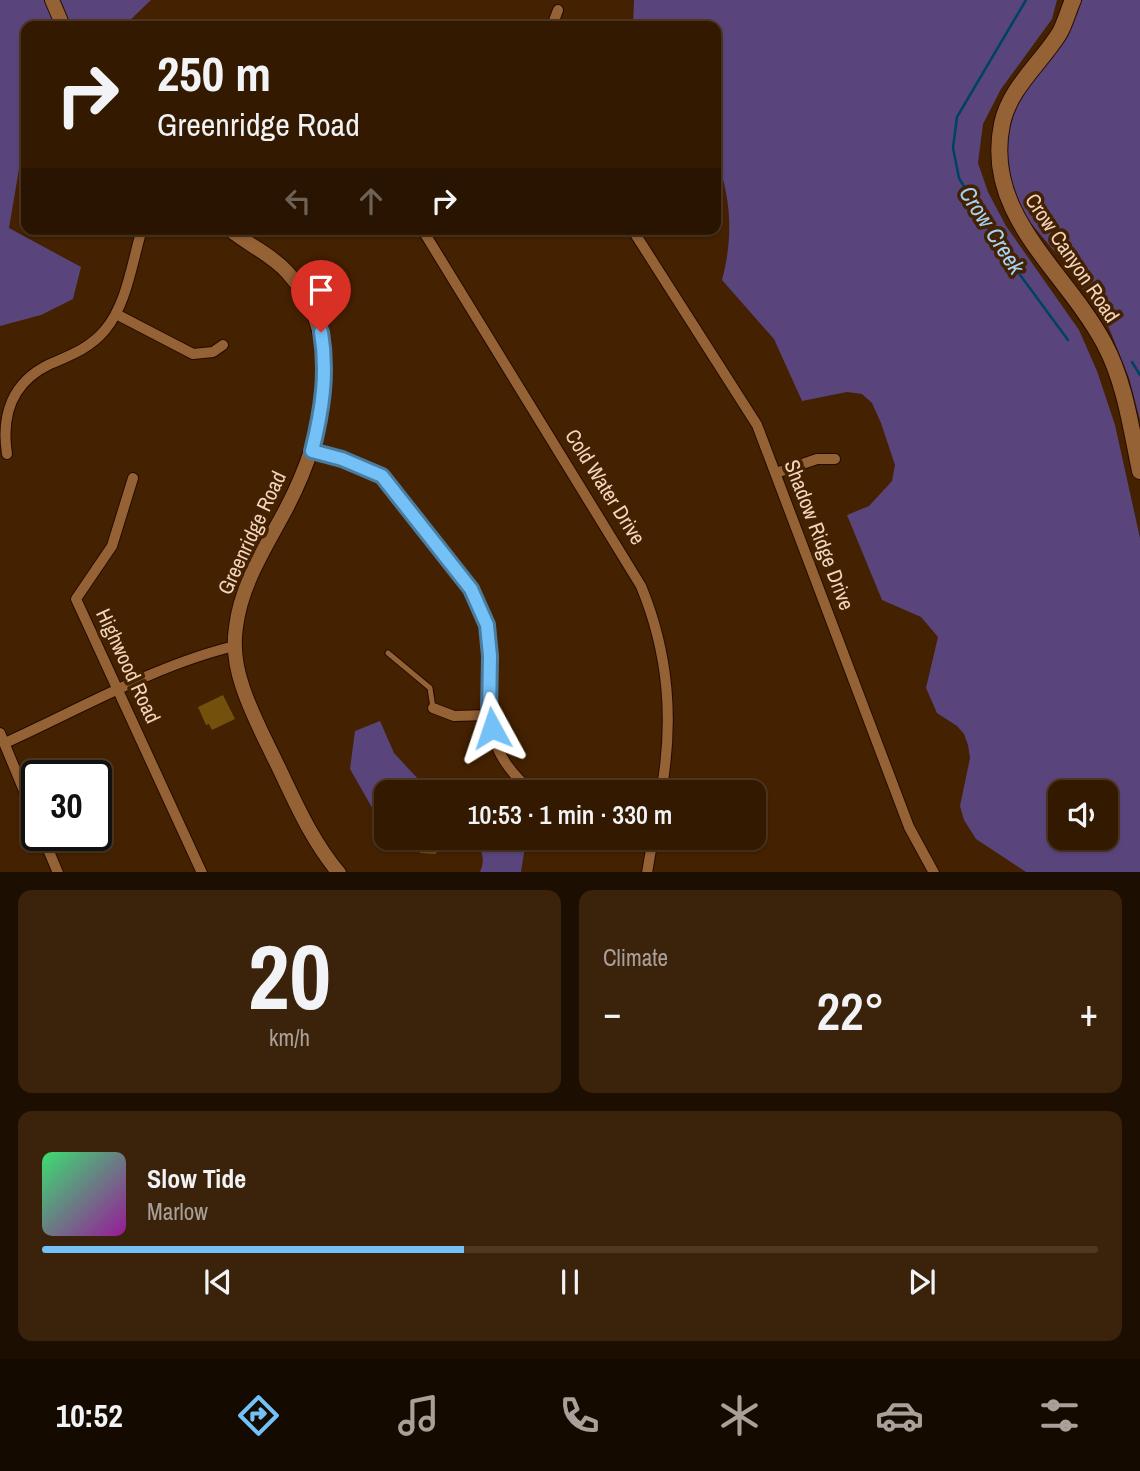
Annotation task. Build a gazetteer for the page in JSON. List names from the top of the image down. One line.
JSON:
{"streets":{"main road":["Crow Canyon Road"],"street":["Cold Water Drive","Greenridge Road","Shadow Ridge Drive","Highwood Road"]},"water":["Crow Creek"],"page":{"turn":["250 m","Greenridge Road"],"limit":"30","trip":"10:53 · 1 min · 330 m","tile":[["20","km/h"],"Climate"],"heat":["−","22°","+"],"song":["Slow Tide","Marlow"],"tabs":"10:52"}}
